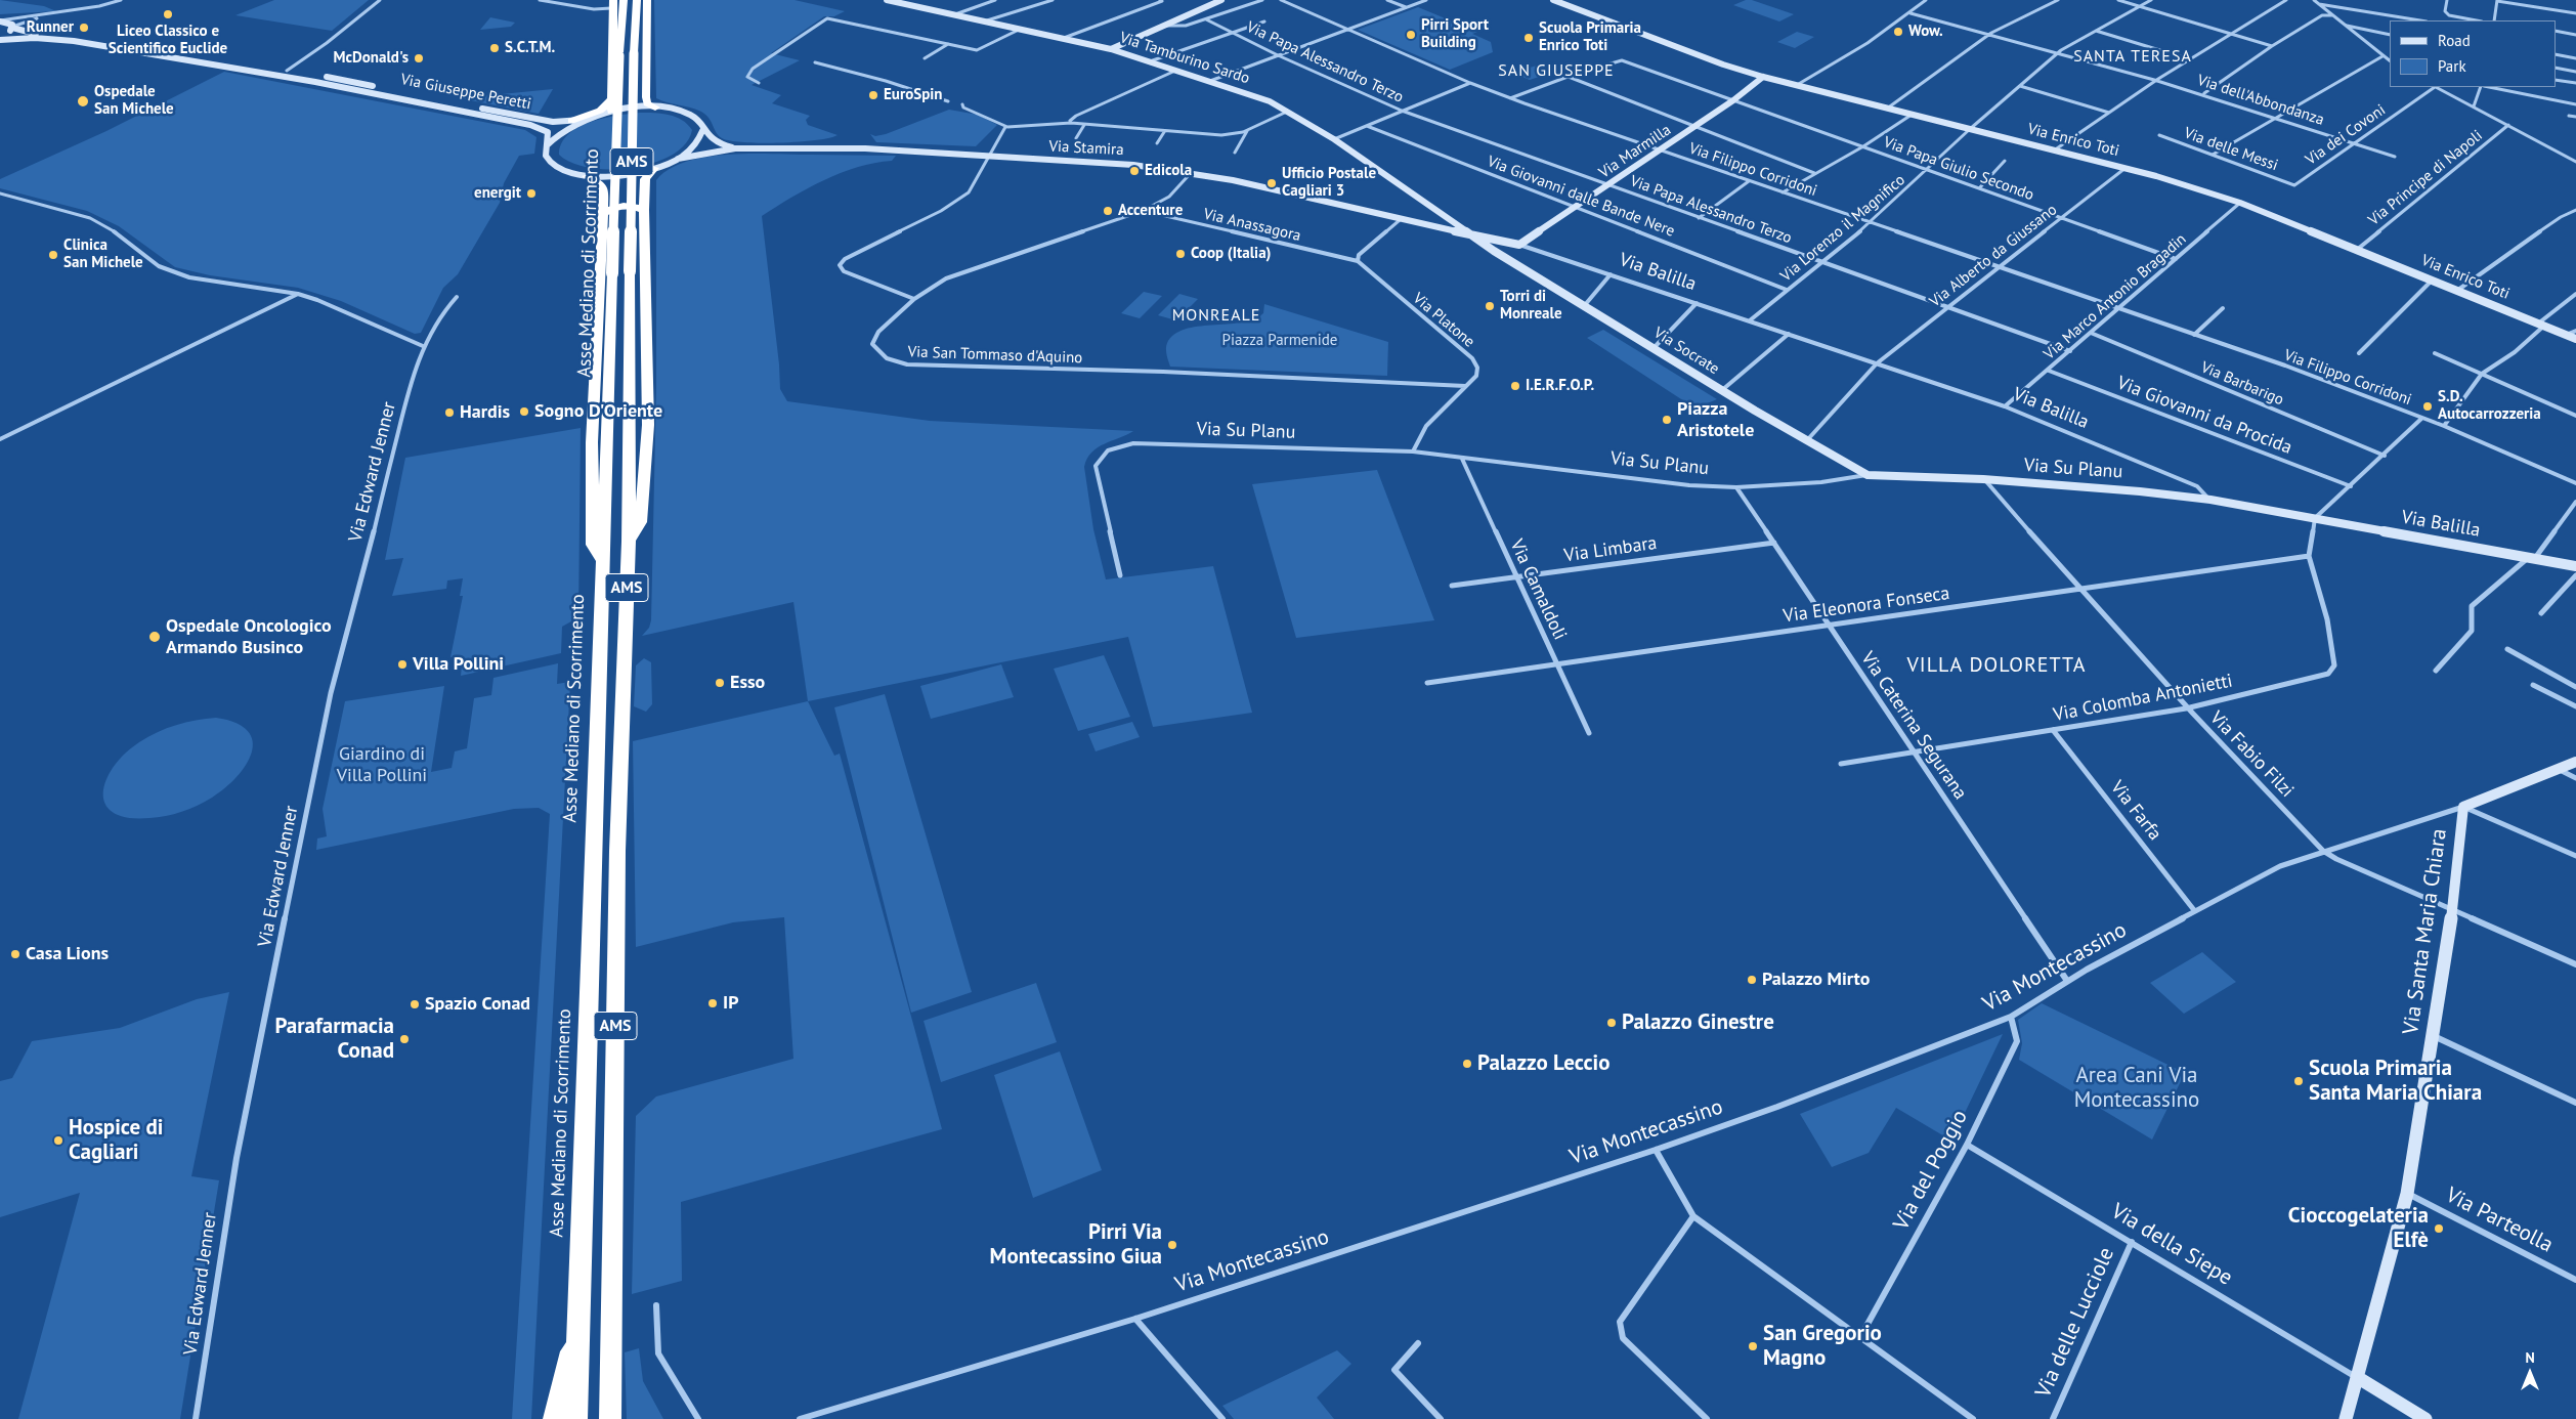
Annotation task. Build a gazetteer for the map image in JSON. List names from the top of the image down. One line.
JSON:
{"streets":{"highway":["AMS","Asse Mediano di Scorrimento"],"street":["Via Tamburino Sardo","Via Papa Alessandro Terzo","Via Giuseppe Peretti","Via dell'Abbondanza","Via dei Covoni","Via Enrico Toti","Via Stamira","Via delle Messi","Via Marmilla","Via Papa Giulio Secondo","Via Filippo Corridoni","Via Principe di Napoli","Via Giovanni dalle Bande Nere","Via Anassagora","Via Lorenzo il Magnifico","Via Alberto da Giussano","Via Balilla","Via Marco Antonio Bragadin","Via Platone","Via Socrate","Via San Tommaso d'Aquino","Via Barbarigo","Via Giovanni da Procida","Via Su Planu","Via Edward Jenner","Via Limbara","Via Camaldoli","Via Eleonora Fonseca","Via Colomba Antonietti","Via Caterina Segurana","Via Fabio Filzi","Via Farfa","Via Santa Maria Chiara","Via Montecassino","Via del Poggio","Via Parteolla","Via della Siepe","Via delle Lucciole"]},"crossings":[["Via Tamburino Sardo","Via Stamira"],["Via Tamburino Sardo","Via Socrate"],["Via Papa Alessandro Terzo","Via Marmilla"],["Via Papa Alessandro Terzo","Via Lorenzo il Magnifico"],["Via Papa Alessandro Terzo","Via Alberto da Giussano"],["Via Papa Alessandro Terzo","Via Marco Antonio Bragadin"],["Via Giuseppe Peretti","Via Stamira"],["Via dell'Abbondanza","Via dei Covoni"],["Via dell'Abbondanza","Via Lorenzo il Magnifico"],["Via dei Covoni","Via delle Messi"],["Via Enrico Toti","Via Marmilla"],["Via Enrico Toti","Via Principe di Napoli"],["Via Enrico Toti","Via Lorenzo il Magnifico"],["Via Enrico Toti","Via Alberto da Giussano"],["Via Enrico Toti","Via Marco Antonio Bragadin"],["Via Stamira","Via Marmilla"],["Via Stamira","Via Balilla"],["Via Stamira","Via Socrate"],["Via Stamira","Via San Tommaso d'Aquino"],["Via Marmilla","Via Papa Giulio Secondo"],["Via Marmilla","Via Filippo Corridoni"],["Via Marmilla","Via Giovanni dalle Bande Nere"],["Via Marmilla","Via Balilla"],["Via Papa Giulio Secondo","Via Lorenzo il Magnifico"],["Via Papa Giulio Secondo","Via Alberto da Giussano"],["Via Papa Giulio Secondo","Via Marco Antonio Bragadin"],["Via Filippo Corridoni","Via Lorenzo il Magnifico"],["Via Filippo Corridoni","Via Alberto da Giussano"],["Via Filippo Corridoni","Via Marco Antonio Bragadin"],["Via Giovanni dalle Bande Nere","Via Lorenzo il Magnifico"],["Via Anassagora","Via Platone"],["Via Anassagora","Via San Tommaso d'Aquino"],["Via Lorenzo il Magnifico","Via Balilla"],["Via Alberto da Giussano","Via Balilla"],["Via Alberto da Giussano","Via Socrate"],["Via Balilla","Via Marco Antonio Bragadin"],["Via Balilla","Via Su Planu"],["Via Marco Antonio Bragadin","Via Barbarigo"],["Via Marco Antonio Bragadin","Via Giovanni da Procida"],["Via Platone","Via San Tommaso d'Aquino"],["Via Platone","Via Su Planu"],["Via Socrate","Via Su Planu"],["Via Su Planu","Via Camaldoli"],["Via Su Planu","Via Caterina Segurana"],["Via Su Planu","Via Fabio Filzi"],["Via Limbara","Via Camaldoli"],["Via Limbara","Via Caterina Segurana"],["Via Camaldoli","Via Eleonora Fonseca"],["Via Eleonora Fonseca","Via Colomba Antonietti"],["Via Eleonora Fonseca","Via Caterina Segurana"],["Via Eleonora Fonseca","Via Fabio Filzi"],["Via Colomba Antonietti","Via Caterina Segurana"],["Via Colomba Antonietti","Via Fabio Filzi"],["Via Colomba Antonietti","Via Farfa"],["Via Caterina Segurana","Via Montecassino"],["Via Fabio Filzi","Via Santa Maria Chiara"],["Via Fabio Filzi","Via Montecassino"],["Via Farfa","Via Montecassino"],["Via Santa Maria Chiara","Via Montecassino"],["Via Santa Maria Chiara","Via Parteolla"],["Via Santa Maria Chiara","Via della Siepe"],["Via Montecassino","Via del Poggio"],["Via del Poggio","Via della Siepe"],["Via della Siepe","Via delle Lucciole"]],"districts":["SANTA TERESA","SAN GIUSEPPE","MONREALE","VILLA DOLORETTA"],"parks":["Piazza Parmenide","Giardino di Villa Pollini","Area Cani Via Montecassino"],"places":["Liceo Classico e Scientifico Euclide","Runner","Wow.","Pirri Sport Building","Scuola Primaria Enrico Toti","S.C.T.M.","McDonald's","EuroSpin","Ospedale San Michele","Edicola","Ufficio Postale Cagliari 3","energit","Accenture","Coop (Italia)","Clinica San Michele","Torri di Monreale","I.E.R.F.O.P.","S.D. Autocarrozzeria","Sogno D'Oriente","Hardis","Piazza Aristotele","Ospedale Oncologico Armando Businco","Villa Pollini","Esso","Casa Lions","Palazzo Mirto","IP","Spazio Conad","Palazzo Ginestre","Parafarmacia Conad","Palazzo Leccio","Scuola Primaria Santa Maria Chiara","Hospice di Cagliari","Cioccogelateria Elfè","Pirri Via Montecassino Giua","San Gregorio Magno"],"legend":["Road","Park"],"north":"top"}
